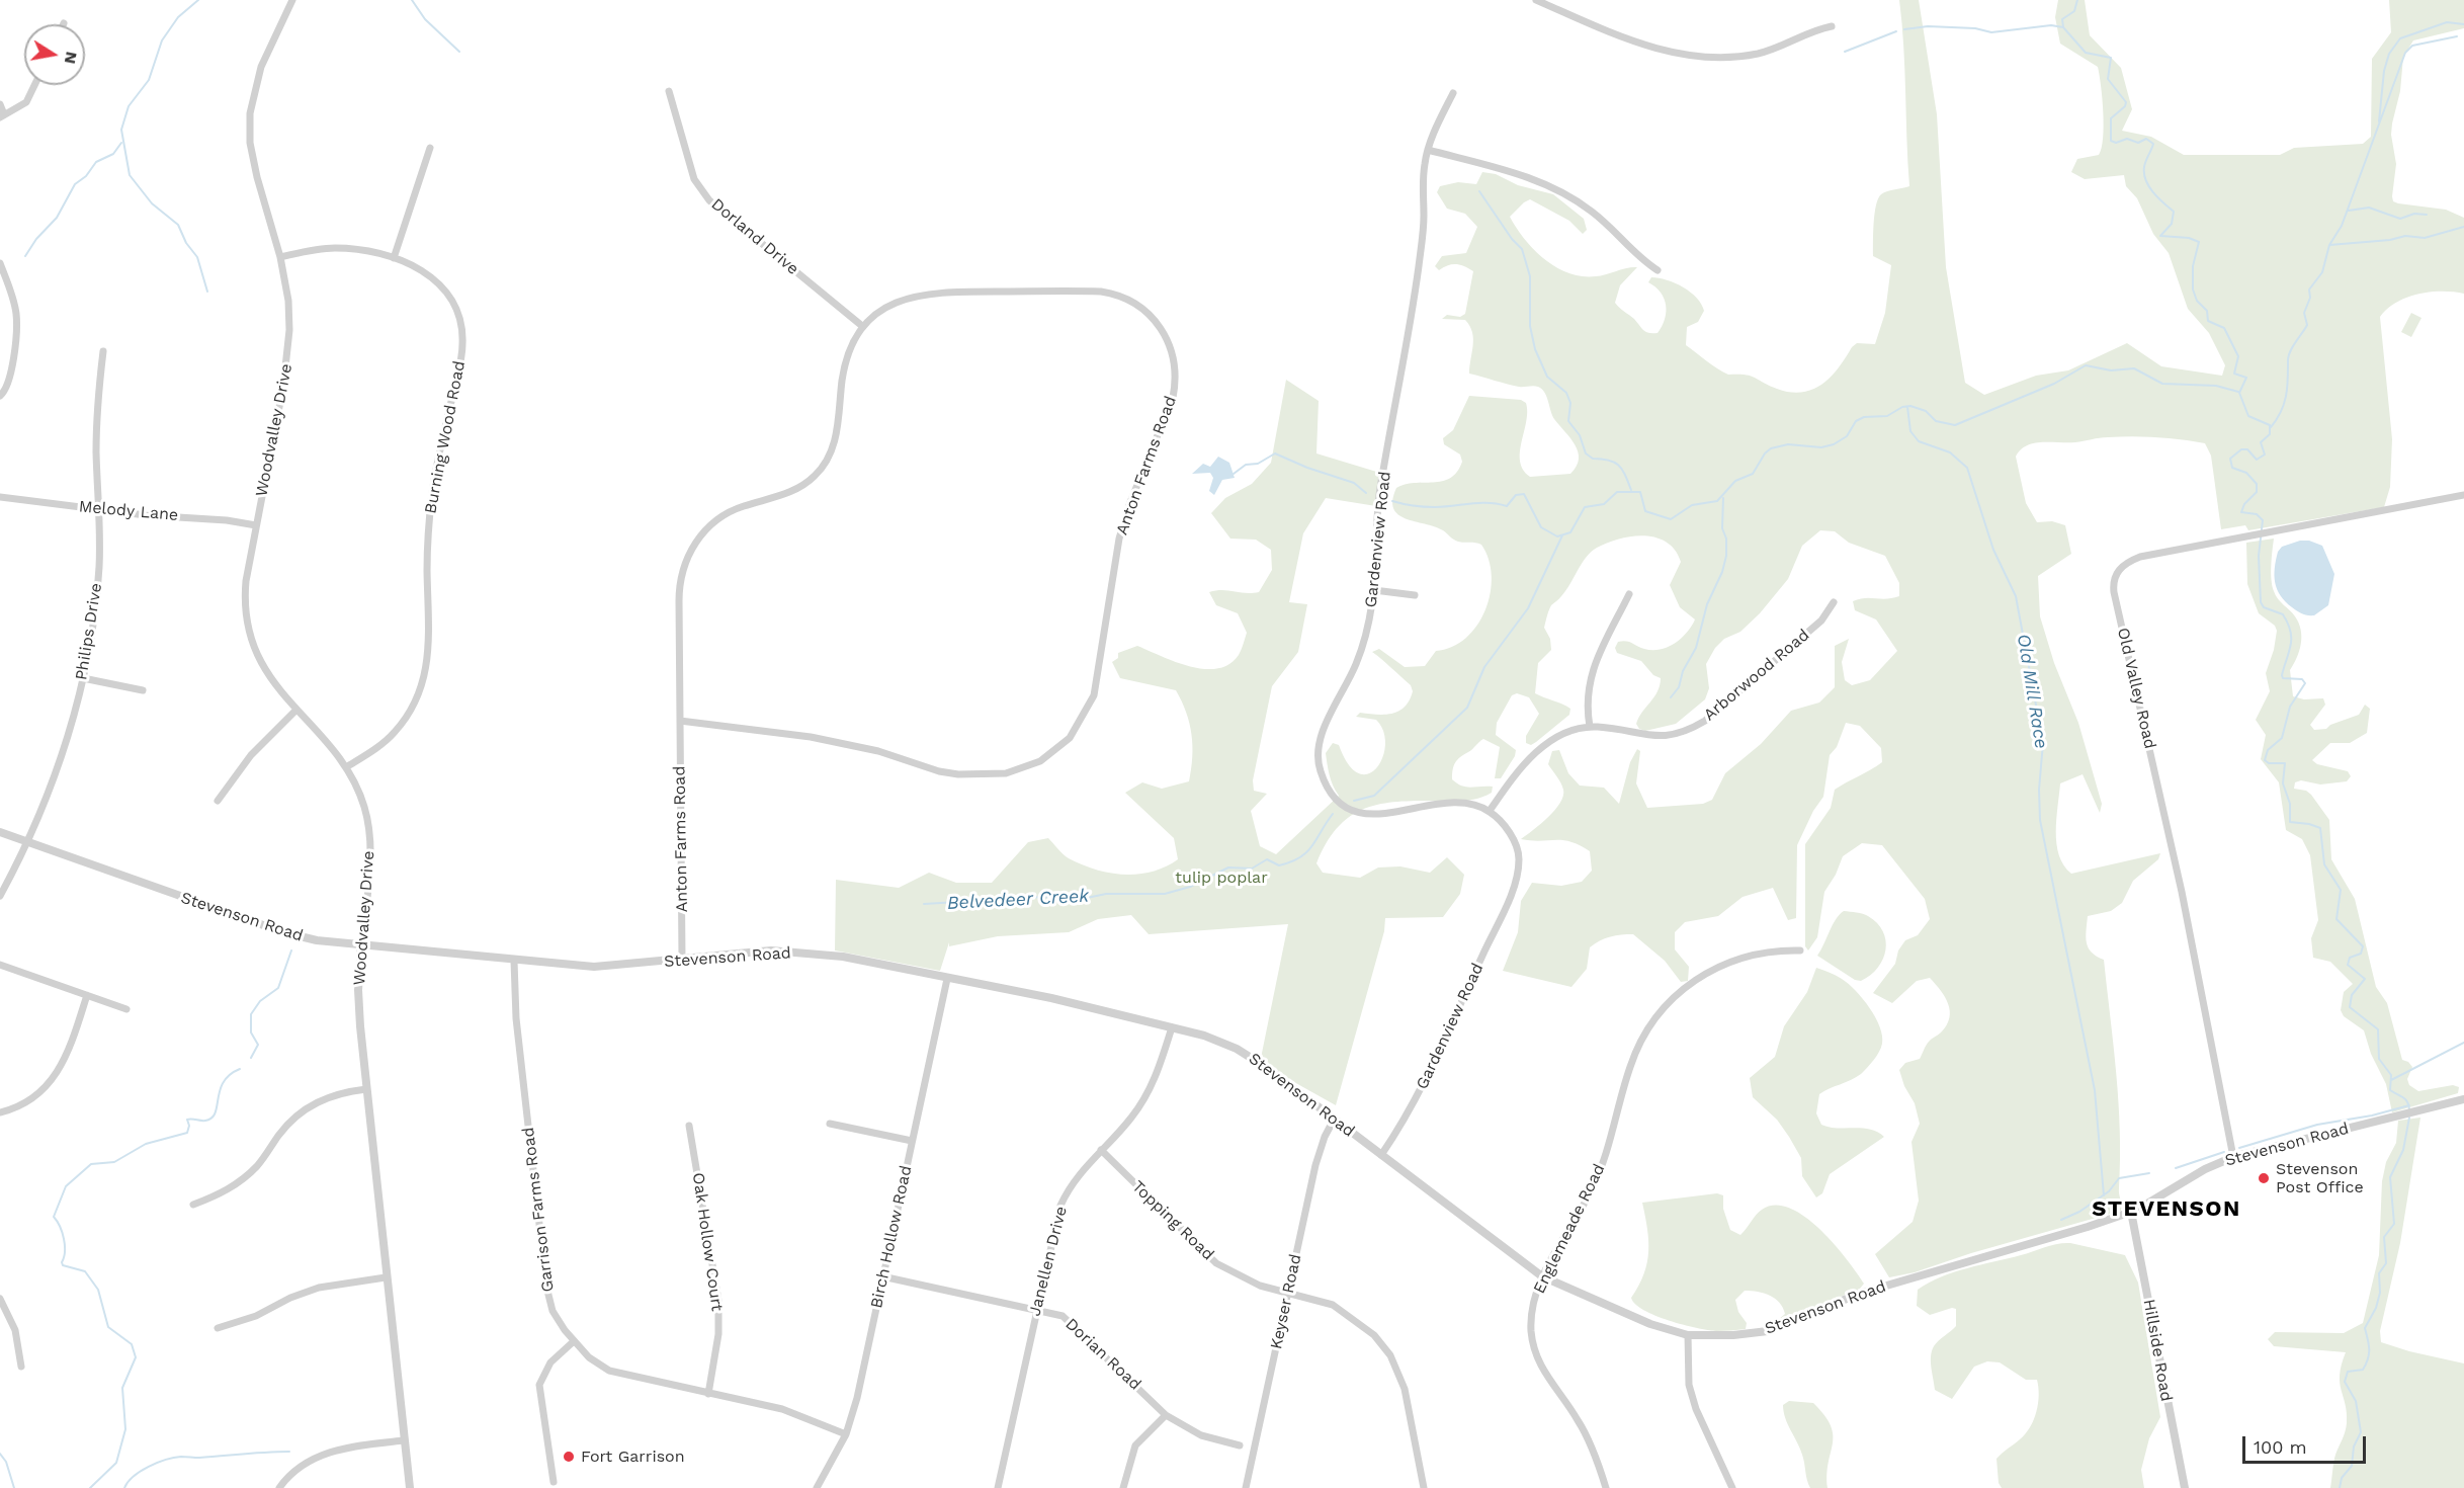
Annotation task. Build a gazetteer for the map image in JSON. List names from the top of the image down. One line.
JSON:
{"streets":{"street":["Dorland Drive","Woodvalley Drive","Burning Wood Road","Anton Farms Road","Melody Lane","Gardenview Road","Philips Drive","Arborwood Road","Old Valley Road","Stevenson Road","Garrison Farms Road","Topping Road","Englemeade Road","Birch Hollow Road","Oak Hollow Court","Janellen Drive","Keyser Road","Hillside Road","Dorian Road"]},"crossings":[["Dorland Drive","Anton Farms Road"],["Woodvalley Drive","Burning Wood Road"],["Woodvalley Drive","Melody Lane"],["Woodvalley Drive","Stevenson Road"],["Anton Farms Road","Stevenson Road"],["Melody Lane","Philips Drive"],["Gardenview Road","Arborwood Road"],["Gardenview Road","Stevenson Road"],["Philips Drive","Stevenson Road"],["Old Valley Road","Stevenson Road"],["Stevenson Road","Garrison Farms Road"],["Stevenson Road","Englemeade Road"],["Stevenson Road","Birch Hollow Road"],["Stevenson Road","Janellen Drive"],["Stevenson Road","Keyser Road"],["Stevenson Road","Hillside Road"],["Garrison Farms Road","Birch Hollow Road"],["Garrison Farms Road","Oak Hollow Court"],["Topping Road","Janellen Drive"],["Topping Road","Keyser Road"],["Birch Hollow Road","Dorian Road"],["Janellen Drive","Dorian Road"]],"districts":["STEVENSON"],"water":["Old Mill Race","Belvedeer Creek"],"parks":["tulip poplar"],"places":["Stevenson Post Office","Fort Garrison"],"scale_bar":"100 m","north":"right"}
